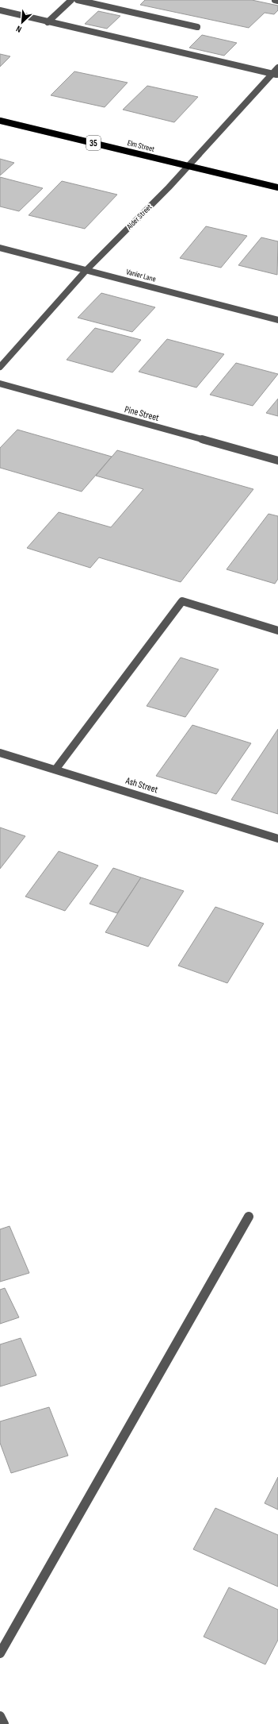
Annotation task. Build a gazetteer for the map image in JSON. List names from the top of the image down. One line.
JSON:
{"streets":{"main road":["35","Elm Street"],"street":["Alder Street","Vanier Lane","Pine Street","Ash Street"]},"crossings":[["Elm Street","Alder Street"],["Alder Street","Vanier Lane"]],"north":"bottom left"}
